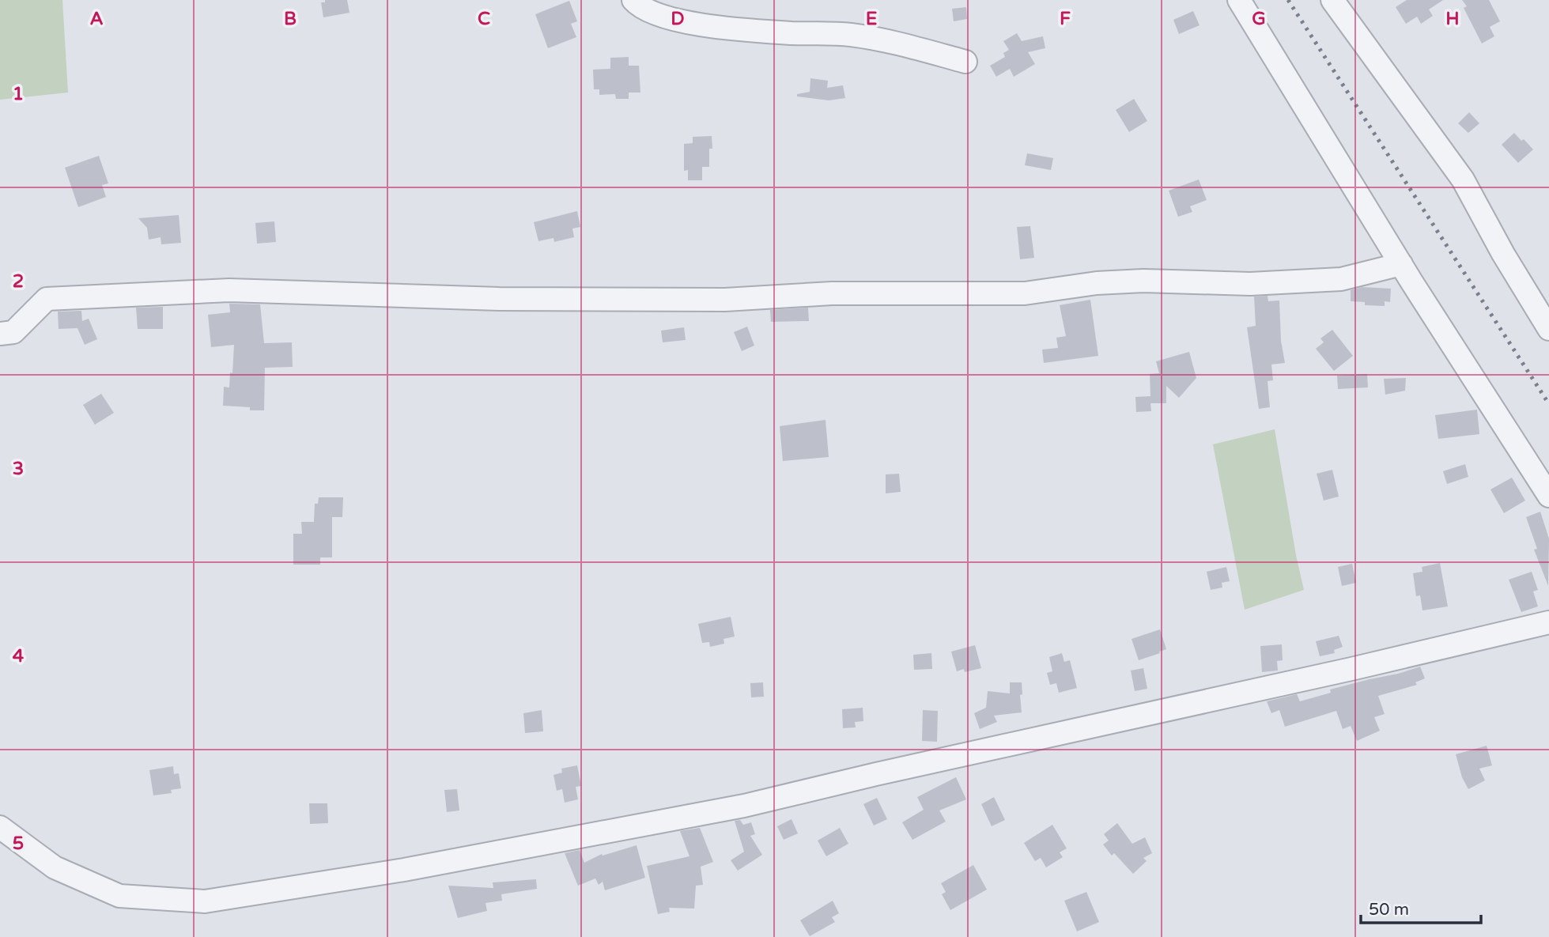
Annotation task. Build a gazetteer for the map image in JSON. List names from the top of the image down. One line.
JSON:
{"scale_bar":"50 m","grid":{"columns":["A","B","C","D","E","F","G","H"],"rows":["1","2","3","4","5"]}}
